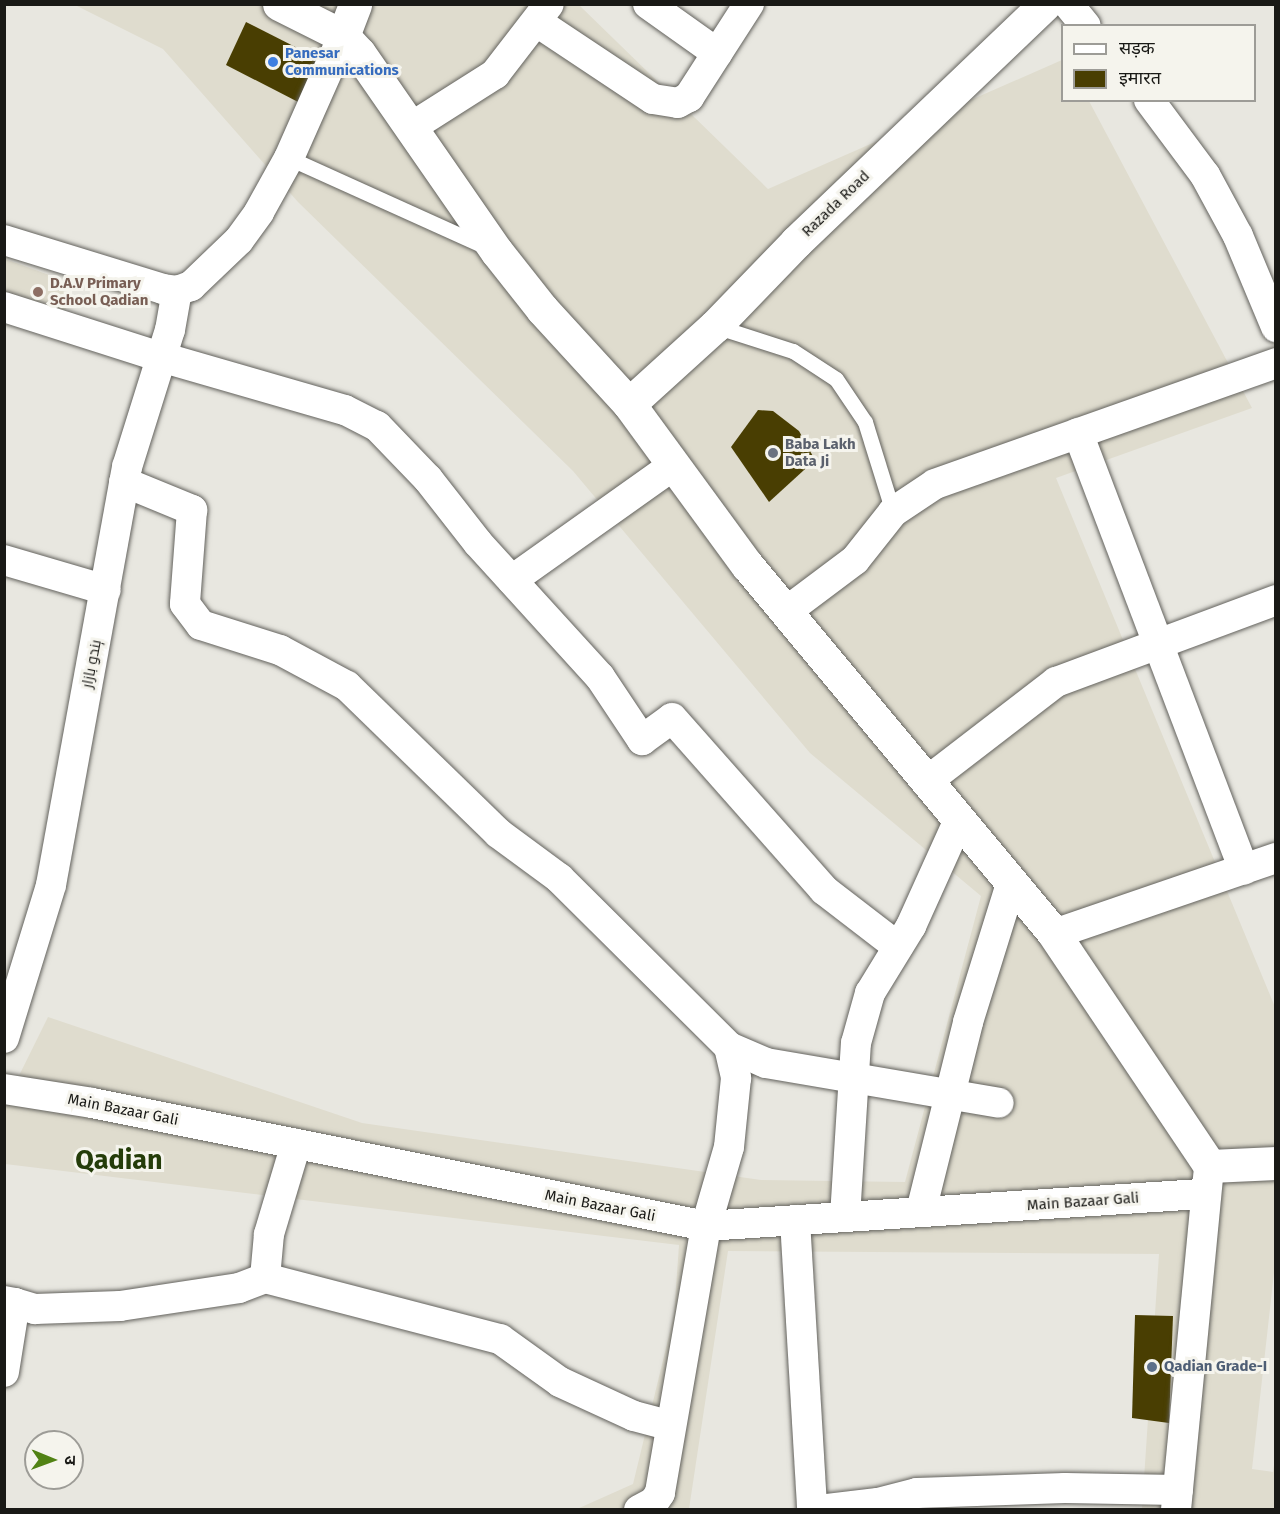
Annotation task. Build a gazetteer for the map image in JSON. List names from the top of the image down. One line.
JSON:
{"streets":{"main road":["Razada Road"],"street":["ہندو بازار","Main Bazaar Gali"]},"districts":["Qadian"],"places":["Panesar Communications","D.A.V Primary School Qadian","Baba Lakh Data Ji","Qadian Grade-I"],"legend":["सड़क","इमारत"],"north":"right"}
